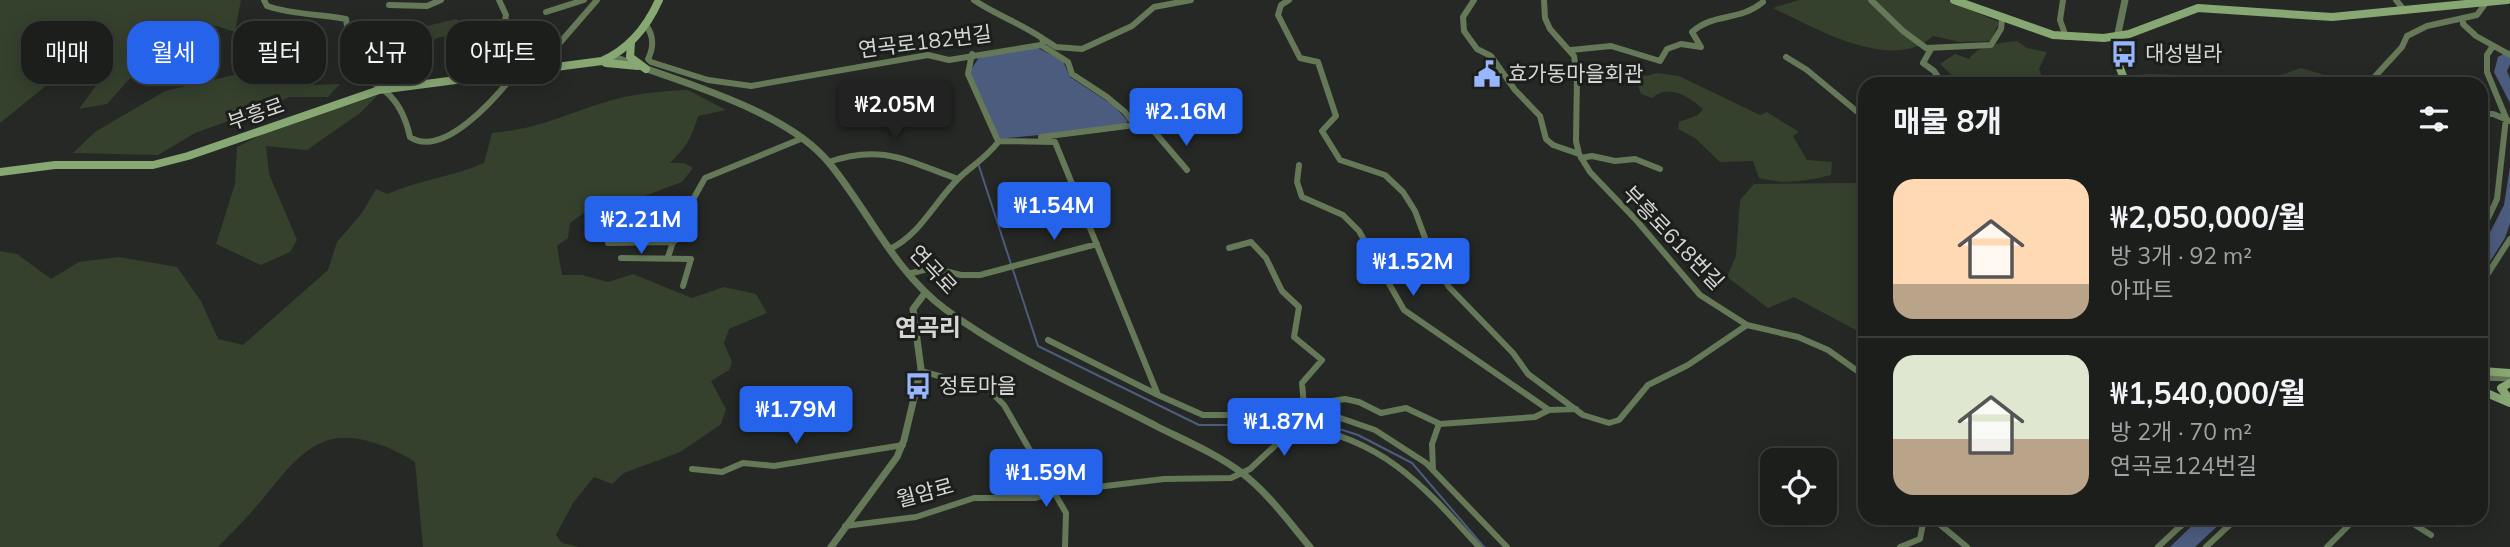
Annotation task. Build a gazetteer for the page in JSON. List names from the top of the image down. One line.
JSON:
{"streets":{"main road":["부흥로"],"street":["연곡로182번길","부흥로618번길","연곡로","월암로"]},"crossings":[["연곡로182번길","부흥로"],["부흥로","연곡로"],["연곡로","월암로"]],"districts":["연곡리"],"places":{"bus stop":["대성빌라","정토마을"],"public building":["효가동마을회관"]},"page":{"chip":["매매","월세","필터","신규","아파트"],"heading":"매물 8개","price":["₩2.05M","₩2.16M","₩1.54M","₩2.21M","₩1.52M","₩1.79M","₩1.87M","₩1.59M"],"list":[{"name":"₩2,050,000/월","note":"방 3개 · 92 m² · 아파트"},{"name":"₩1,540,000/월","note":"방 2개 · 70 m² · 연곡로124번길"}]}}
